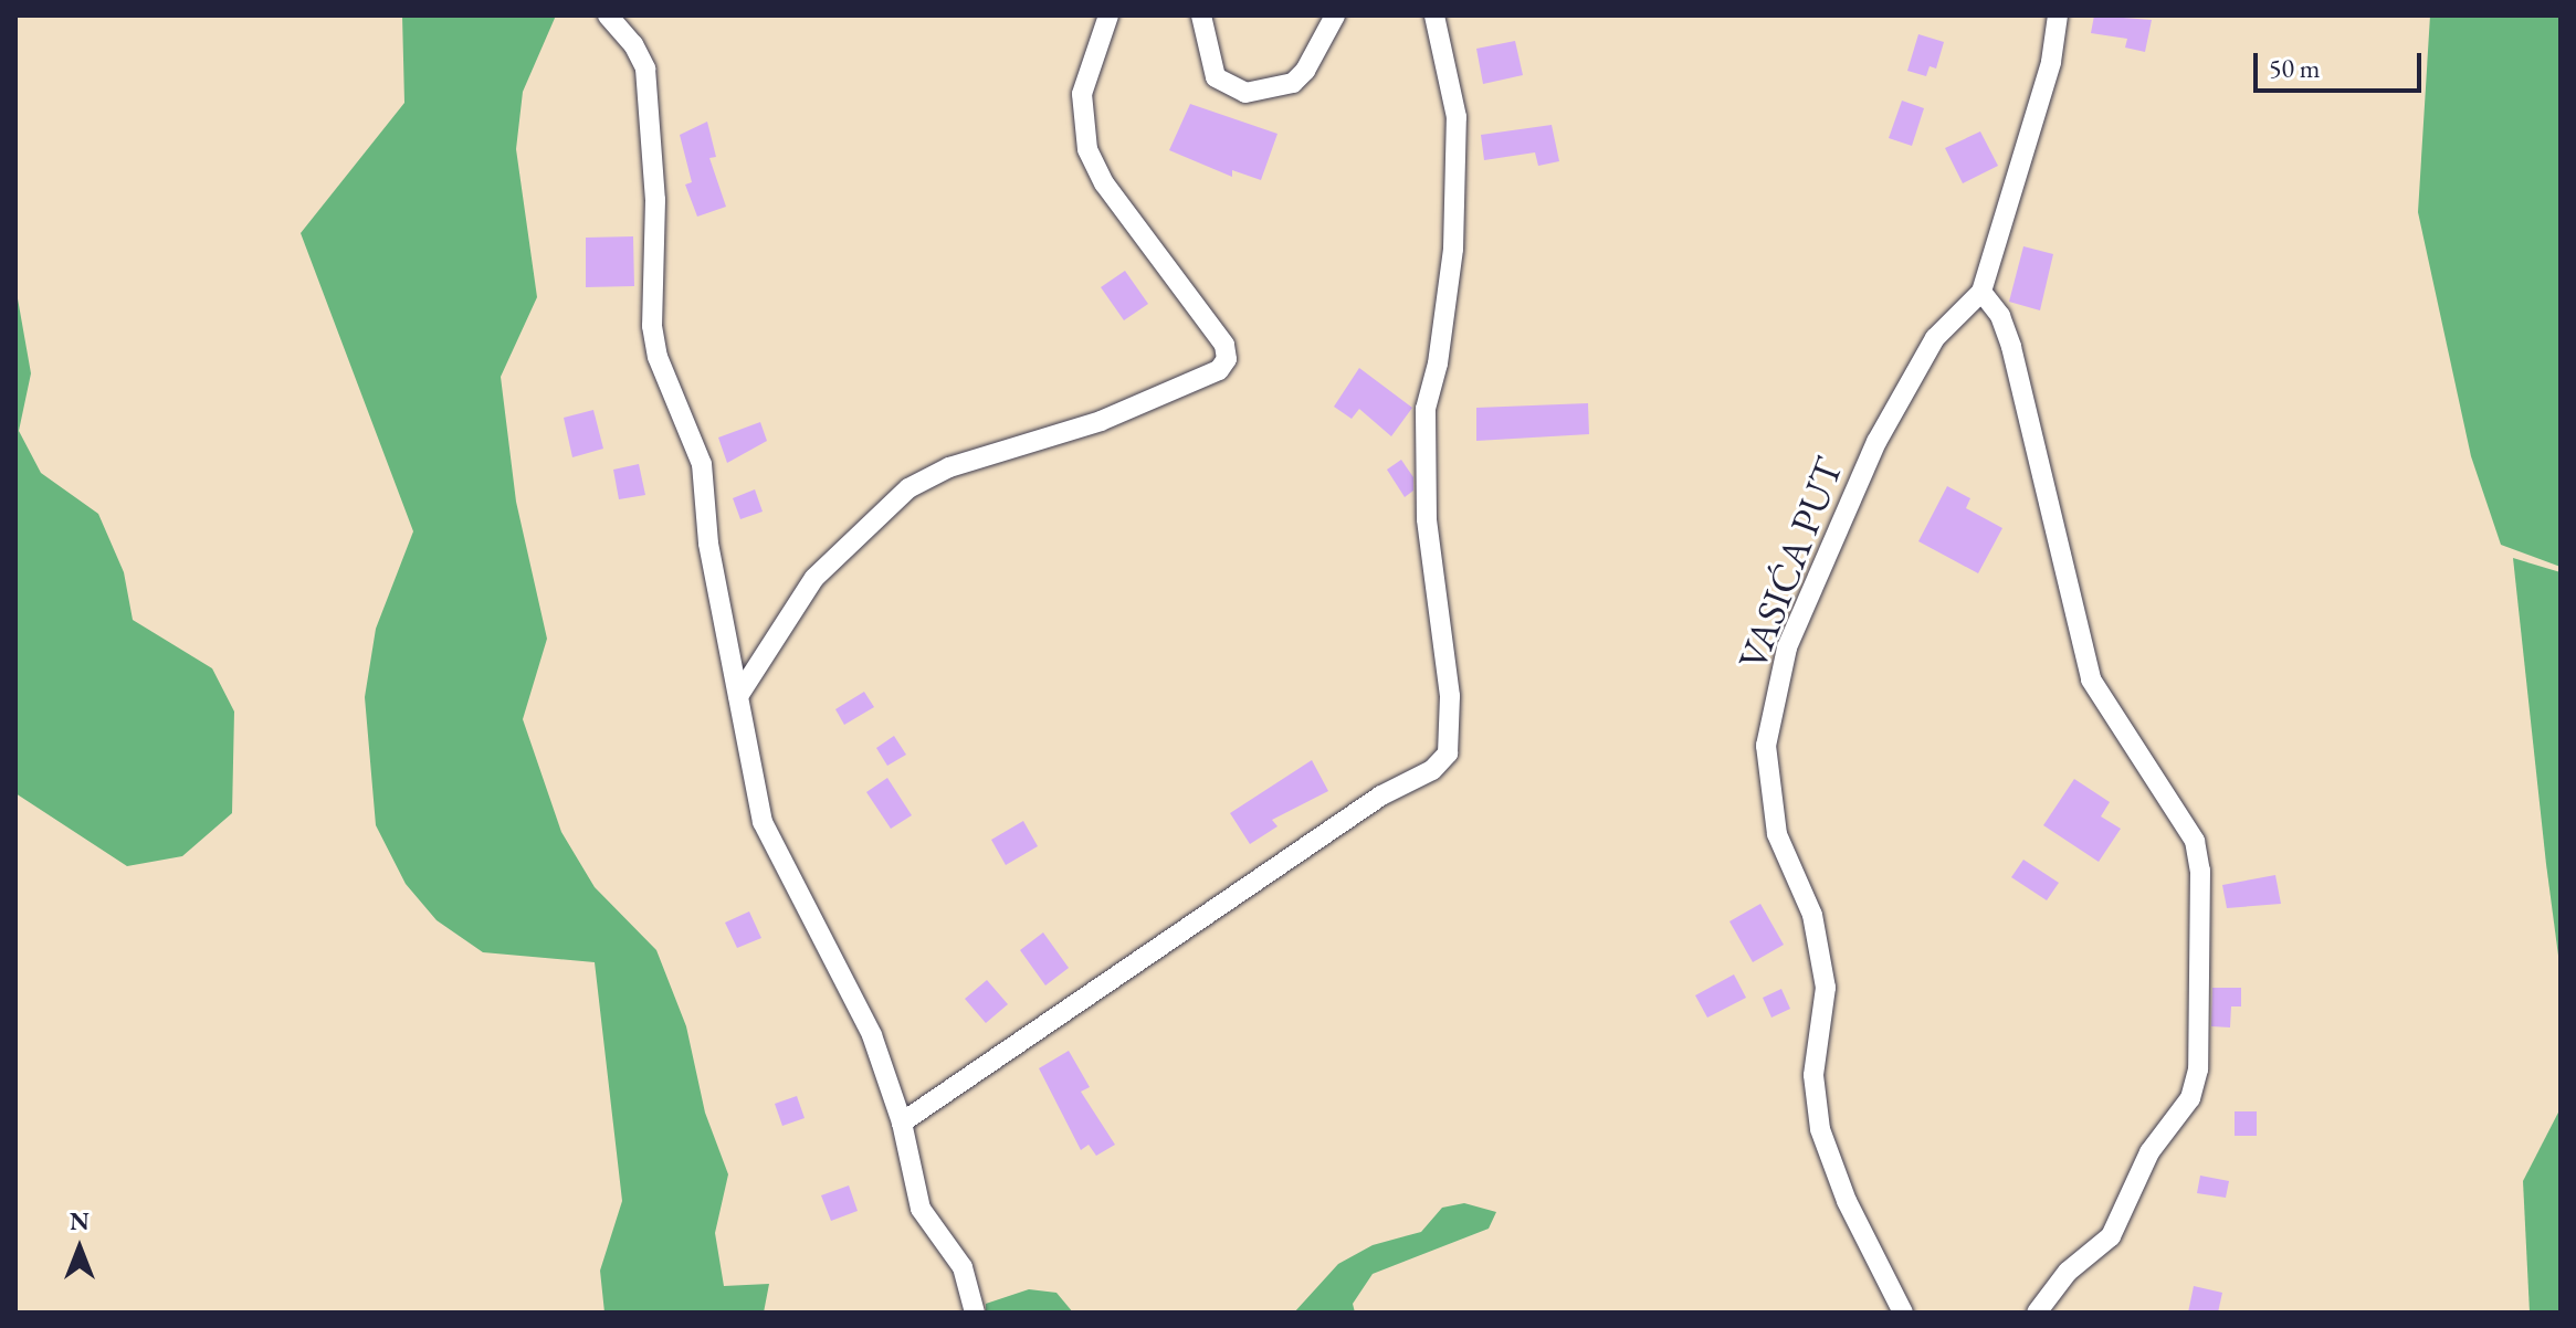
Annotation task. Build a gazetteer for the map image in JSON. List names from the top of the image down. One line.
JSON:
{"streets":{"street":["VASIĆA PUT"]},"scale_bar":"50 m","north":"top"}
